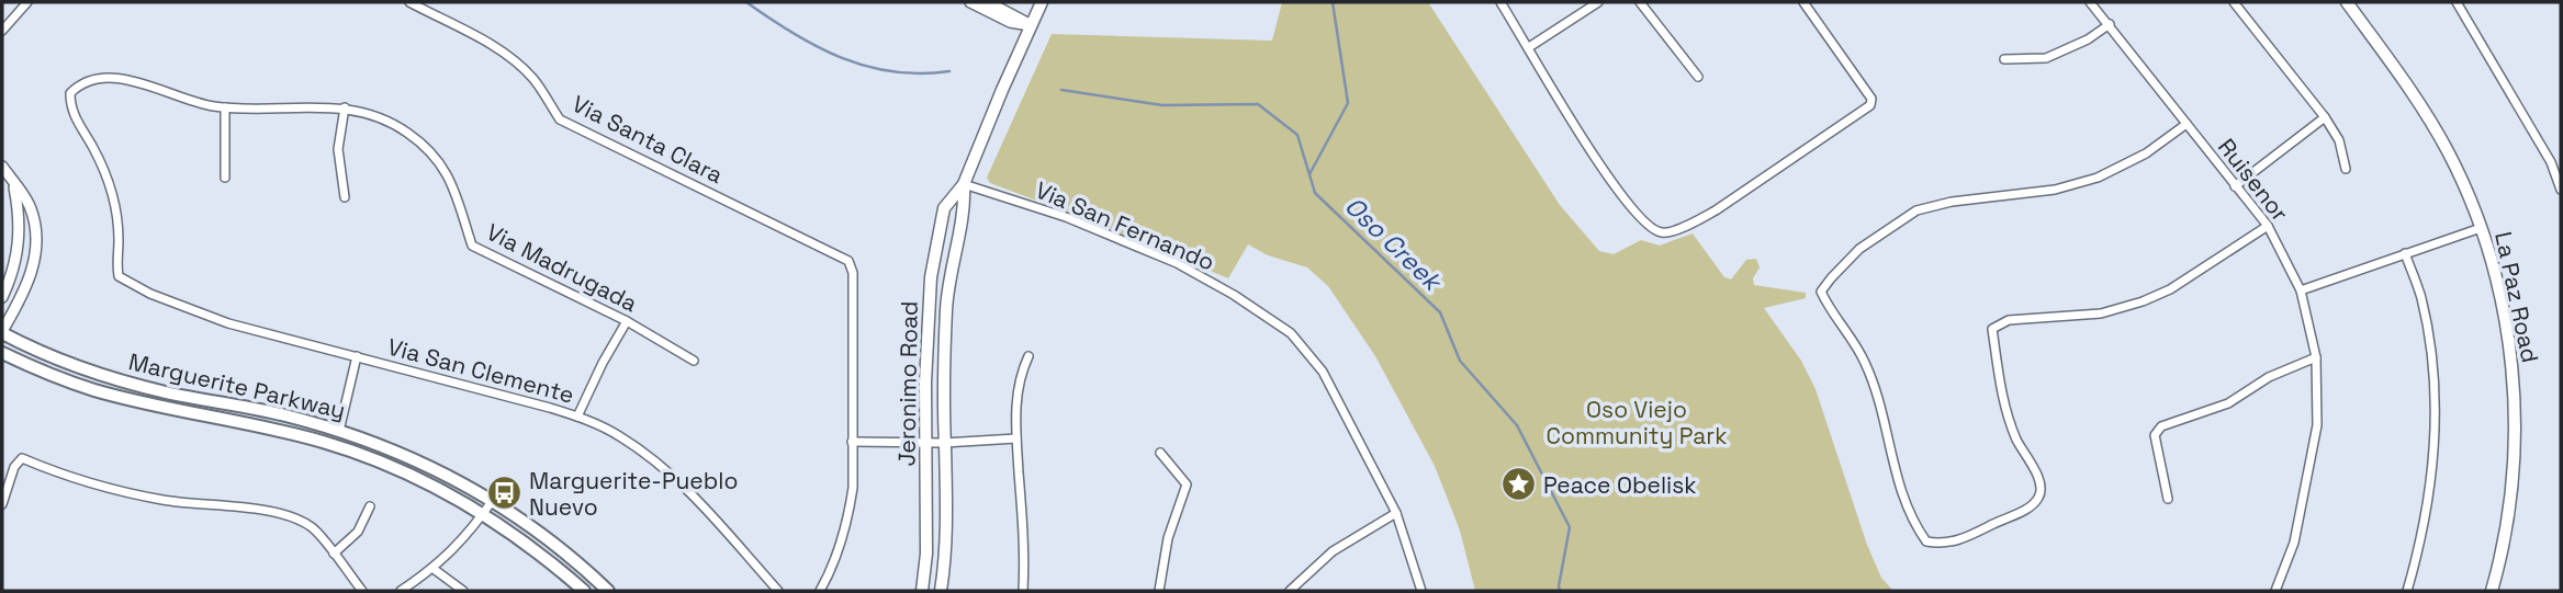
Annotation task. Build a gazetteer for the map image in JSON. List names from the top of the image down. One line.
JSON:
{"streets":{"main road":["La Paz Road","Jeronimo Road","Marguerite Parkway"],"street":["Via Santa Clara","Ruisenor","Via San Fernando","Via Madrugada","Via San Clemente"]},"crossings":[["Via San Fernando","Jeronimo Road"],["Via Madrugada","Via San Clemente"]],"water":["Oso Creek"],"parks":["Oso Viejo Community Park"],"places":{"place":["Peace Obelisk"],"bus stop":["Marguerite-Pueblo Nuevo"]}}
